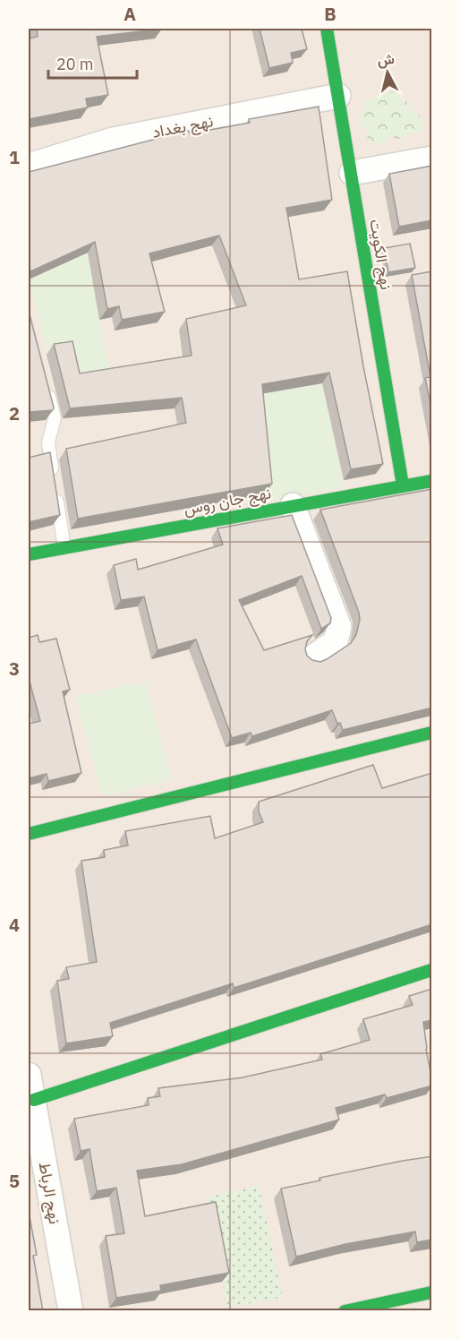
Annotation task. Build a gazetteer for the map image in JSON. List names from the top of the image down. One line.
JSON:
{"streets":{"street":["نهج بغداد","نهج الكويت","نهج جان روس","نهج الرباط"]},"crossings":[["نهج بغداد","نهج الكويت"],["نهج الكويت","نهج جان روس"]],"scale_bar":"20 m","north":"top","grid":{"columns":["A","B"],"rows":["1","2","3","4","5"]}}
